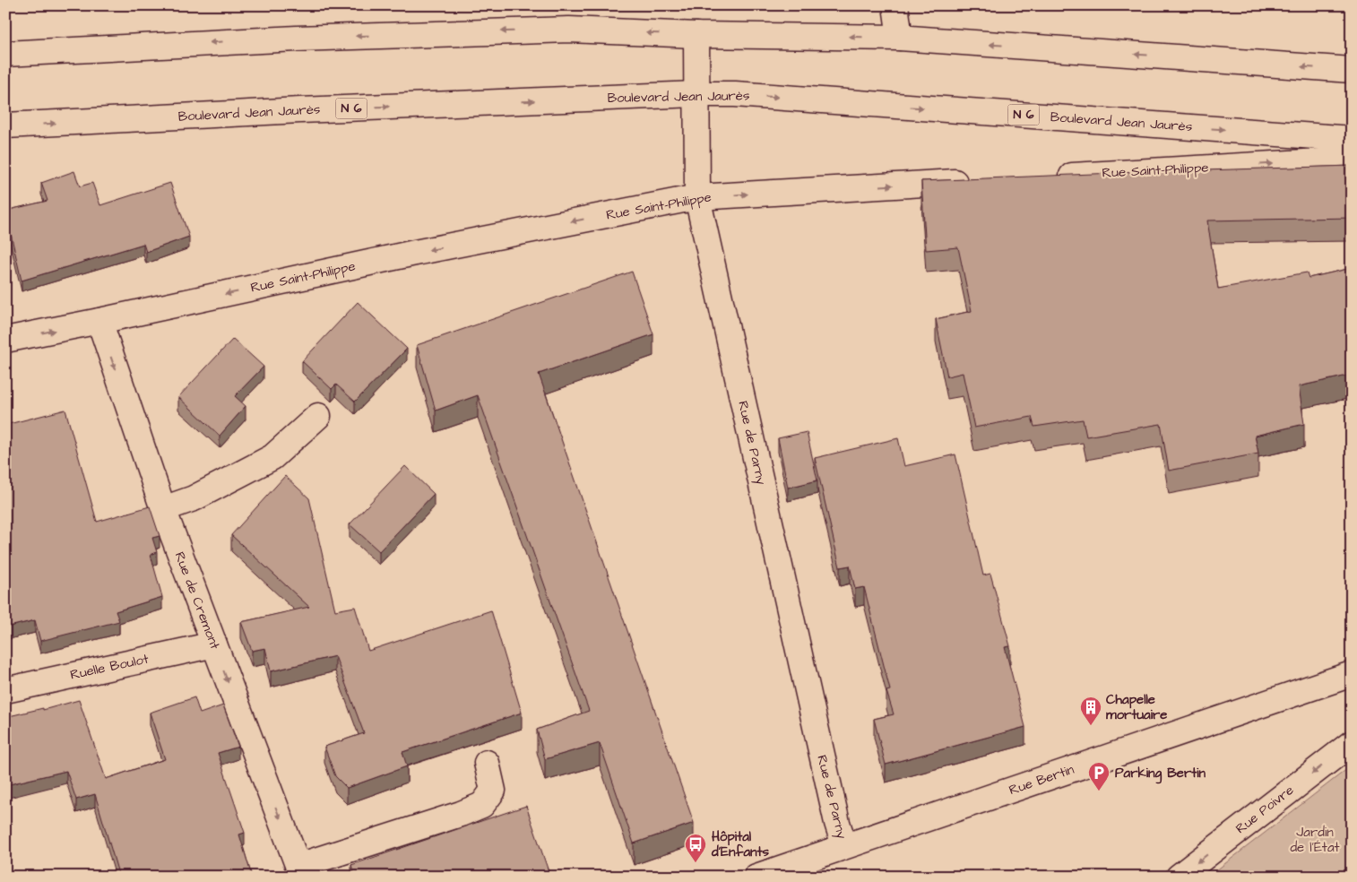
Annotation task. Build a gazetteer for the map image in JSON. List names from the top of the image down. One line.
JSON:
{"streets":{"street":["Boulevard Jean Jaurès","N 6","Rue Saint-Philippe","Rue de Parny","Rue de Cremont","Ruelle Boulot","Rue Bertin","Rue Poivre"]},"crossings":[["Boulevard Jean Jaurès","Rue de Parny"],["Rue Saint-Philippe","Rue de Parny"],["Rue Saint-Philippe","Rue de Cremont"],["Rue de Parny","Rue Bertin"],["Rue de Cremont","Ruelle Boulot"]],"one_way":["Rue de Cremont","Rue Poivre"],"parks":["Jardin de l'État"],"places":{"building":["Chapelle mortuaire"],"parking":["Parking Bertin"],"bus stop":["Hôpital d'Enfants"]}}
